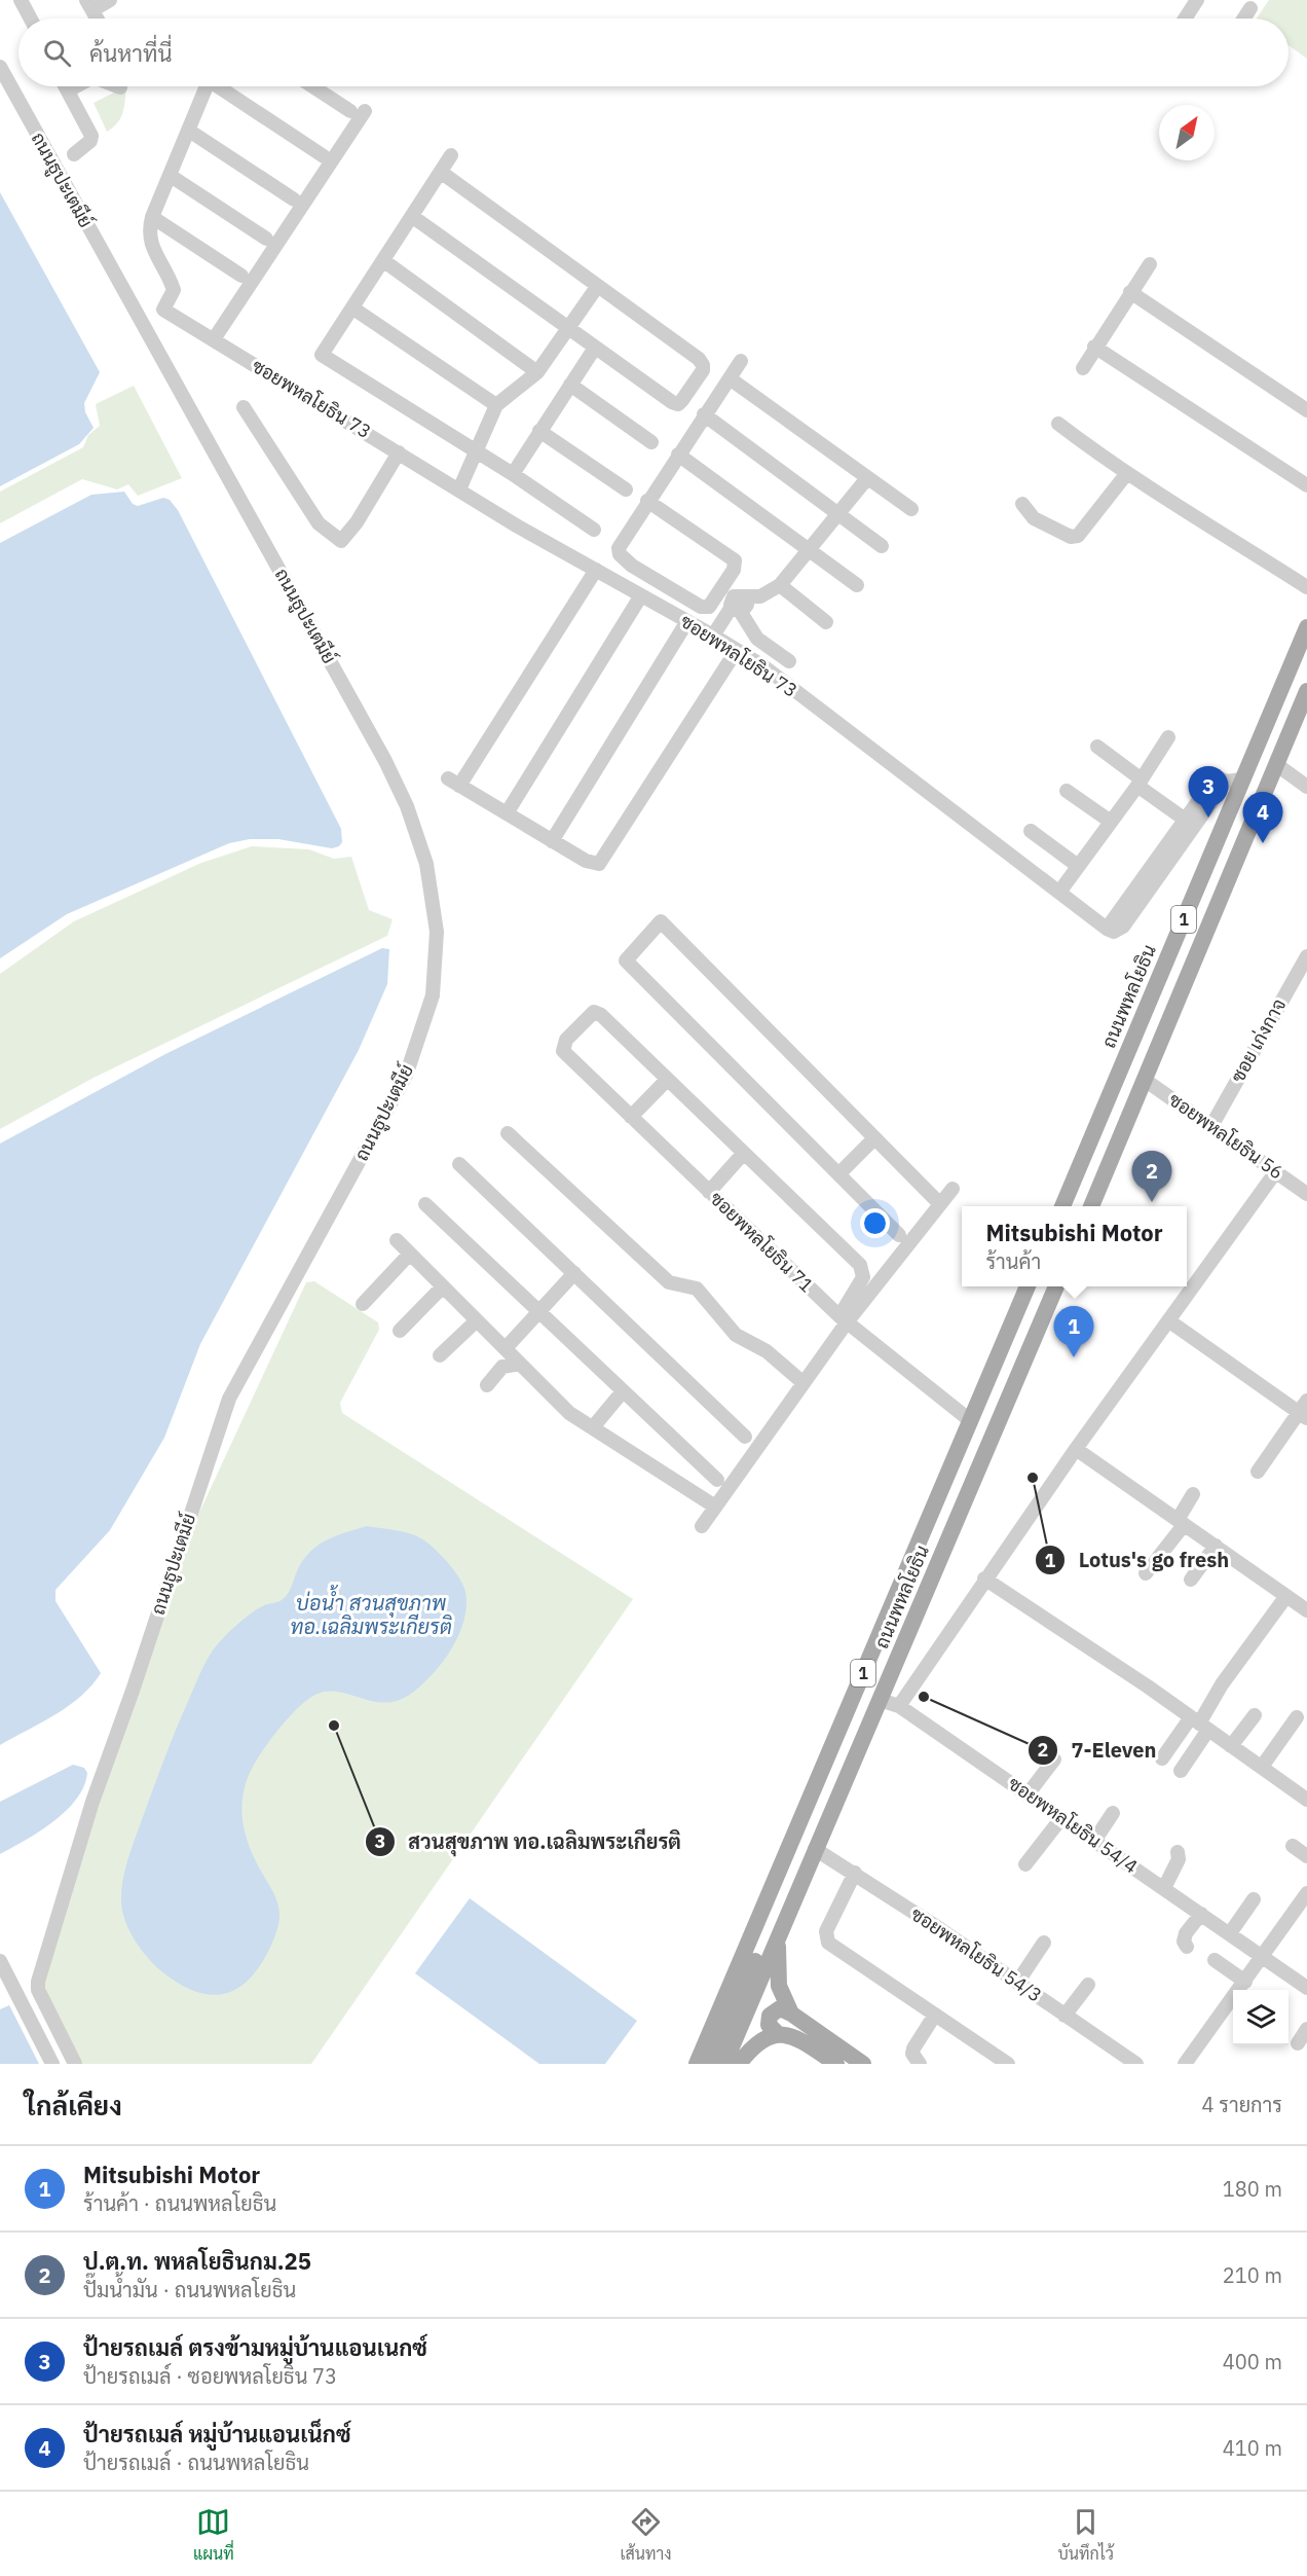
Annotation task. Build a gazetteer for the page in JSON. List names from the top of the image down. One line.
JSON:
{"streets":{"main road":["1","ถนนพหลโยธิน"],"street":["ถนนธูปะเตมีย์","ซอยพหลโยธิน 73","ซอย เก่งกาจ","ซอยพหลโยธิน 56","ซอยพหลโยธิน 71","ซอยพหลโยธิน 54/4","ซอยพหลโยธิน 54/3"]},"crossings":[["ซอยพหลโยธิน 73","ถนนพหลโยธิน"],["1","ซอยพหลโยธิน 56"],["ถนนพหลโยธิน","ซอยพหลโยธิน 71"],["ถนนพหลโยธิน","ซอยพหลโยธิน 54/4"],["ถนนพหลโยธิน","ซอยพหลโยธิน 54/3"],["ซอย เก่งกาจ","ซอยพหลโยธิน 56"]],"water":["บ่อน้ำ สวนสุขภาพ ทอ.เฉลิมพระเกียรติ"],"places":["Lotus's go fresh","7-Eleven","สวนสุขภาพ ทอ.เฉลิมพระเกียรติ"],"north":"top right","page":{"search":"ค้นหาที่นี่","pins":["3","4","2","1"],"popup":["Mitsubishi Motor","ร้านค้า"],"heading":["ใกล้เคียง","4 รายการ"],"list":[{"mark":"1","name":"Mitsubishi Motor","note":"ร้านค้า · ถนนพหลโยธิน","value":"180 m"},{"mark":"2","name":"ป.ต.ท. พหลโยธินกม.25","note":"ปั๊มน้ำมัน · ถนนพหลโยธิน","value":"210 m"},{"mark":"3","name":"ป้ายรถเมล์ ตรงข้ามหมู่บ้านแอนเนกซ์","note":"ป้ายรถเมล์ · ซอยพหลโยธิน 73","value":"400 m"},{"mark":"4","name":"ป้ายรถเมล์ หมู่บ้านแอนเน็กซ์","note":"ป้ายรถเมล์ · ถนนพหลโยธิน","value":"410 m"}],"nav":["แผนที่","เส้นทาง","บันทึกไว้"]}}
